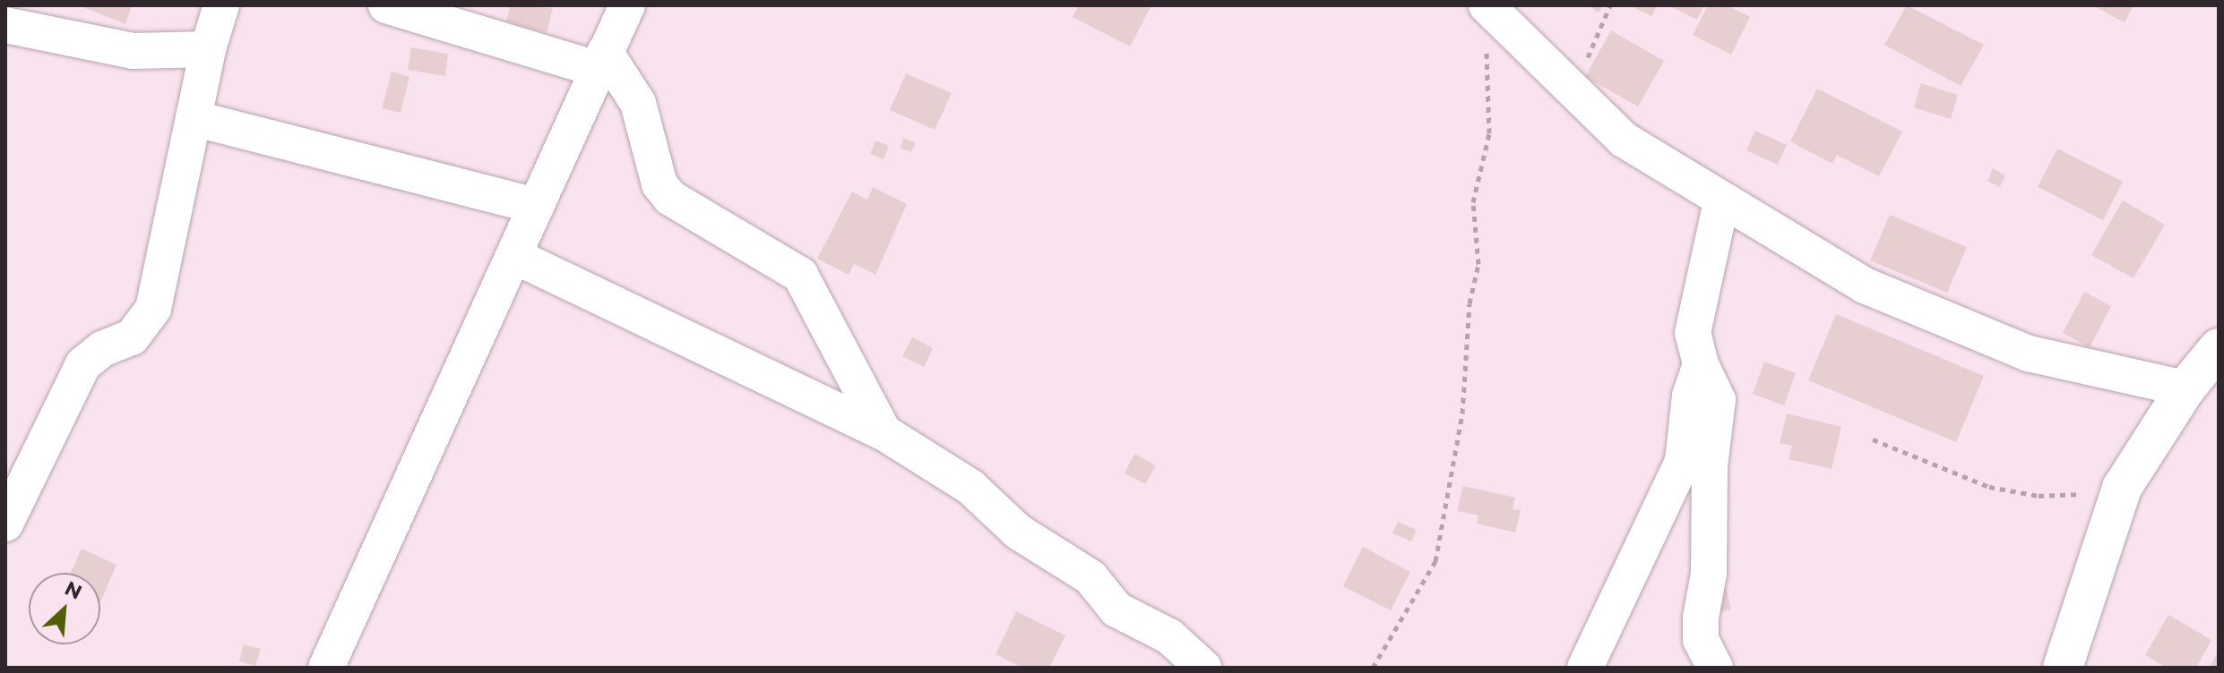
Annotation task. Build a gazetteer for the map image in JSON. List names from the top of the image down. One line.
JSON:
{"north":"top right"}
